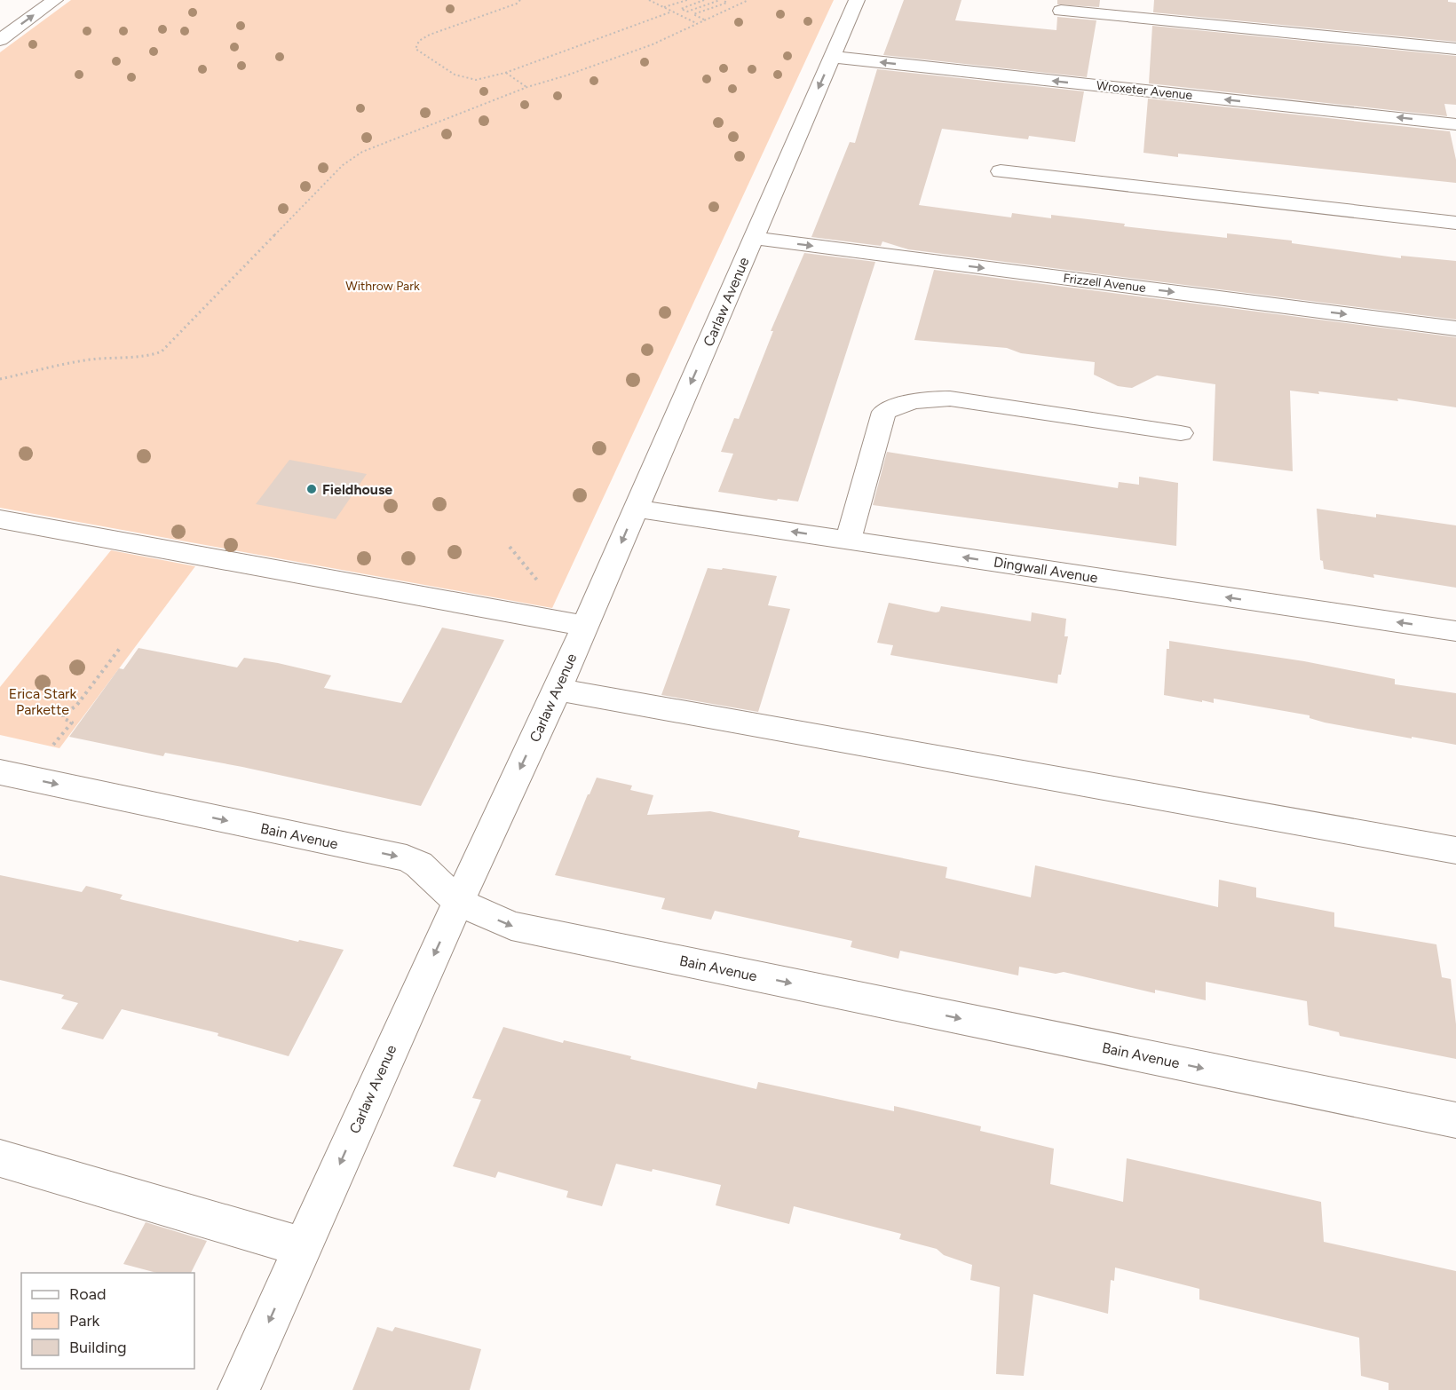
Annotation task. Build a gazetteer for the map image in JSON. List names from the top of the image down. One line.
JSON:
{"streets":{"street":["Wroxeter Avenue","Frizzell Avenue","Carlaw Avenue","Dingwall Avenue","Bain Avenue"]},"crossings":[["Wroxeter Avenue","Carlaw Avenue"],["Frizzell Avenue","Carlaw Avenue"],["Carlaw Avenue","Dingwall Avenue"],["Carlaw Avenue","Bain Avenue"]],"one_way":["Carlaw Avenue"],"parks":["Withrow Park","Erica Stark Parkette"],"places":["Fieldhouse"],"legend":["Road","Park","Building"]}
